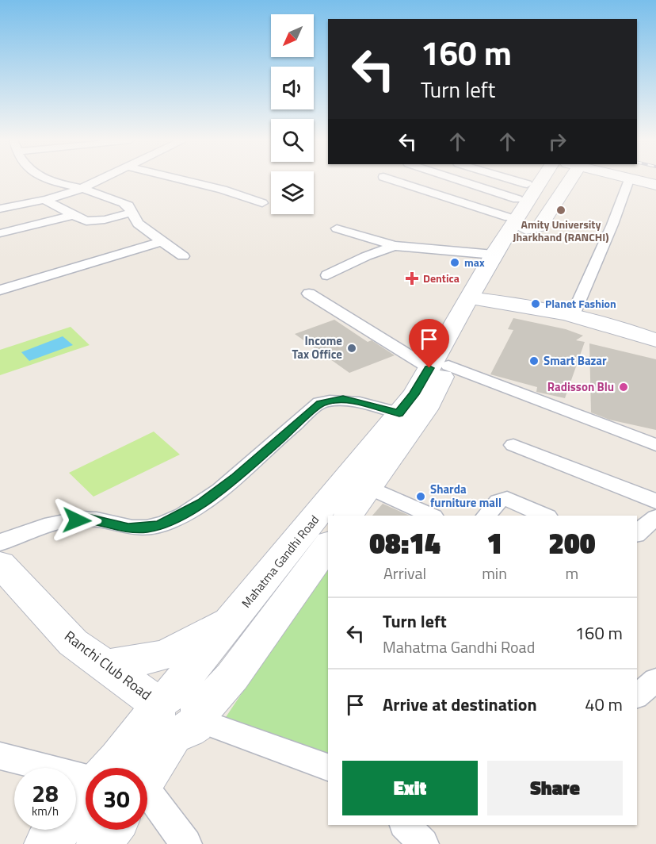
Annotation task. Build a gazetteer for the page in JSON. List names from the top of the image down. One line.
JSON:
{"streets":{"main road":["Mahatma Gandhi Road","Ranchi Club Road"]},"crossings":[["Mahatma Gandhi Road","Ranchi Club Road"]],"places":{"other":["Amity University Jharkhand (RANCHI)","max","Planet Fashion","Income Tax Office","Smart Bazar","Radisson Blu","Sharda furniture mall"],"health":["Dentica"]},"north":"bottom left","page":{"turn":["160 m","Turn left"],"eta":["08:14","Arrival","1","min","200","m"],"list":[{"name":"Turn left","note":"Mahatma Gandhi Road","value":"160 m"},{"name":"Arrive at destination","value":"40 m"}],"buttons":["Exit","Share"],"speed":"28 km/h","limit":"30"}}
